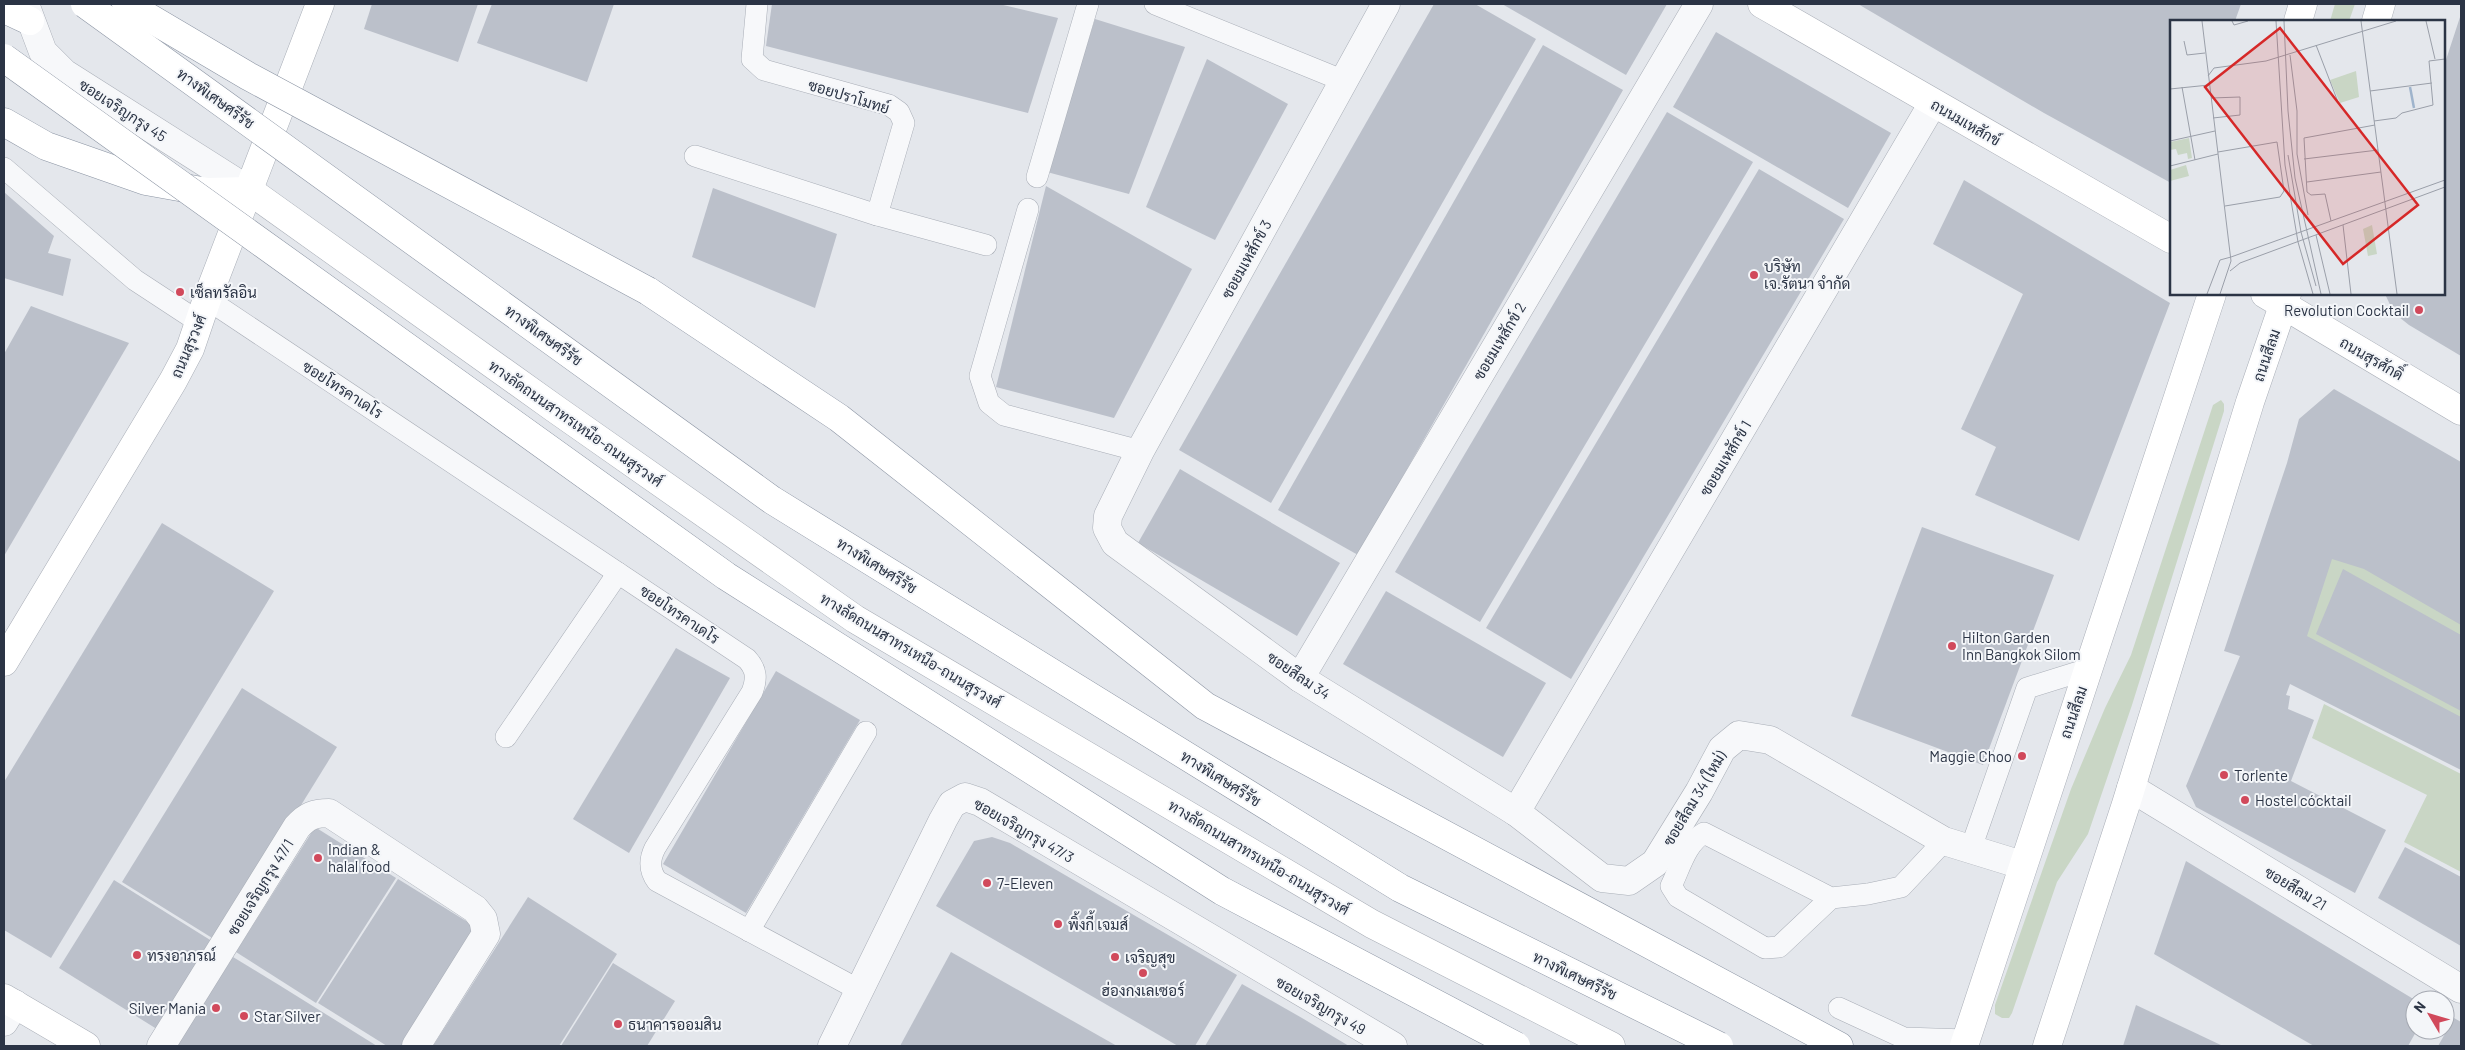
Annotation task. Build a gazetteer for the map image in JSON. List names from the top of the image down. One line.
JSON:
{"streets":{"main road":["ทางพิเศษศรีรัช","ถนนมเหสักข์","ถนนสุรวงศ์","ถนนสีลม","ถนนสุรศักดิ์","ทางลัดถนนสาทรเหนือ-ถนนสุรวงศ์"],"street":["ซอยเจริญกรุง 45","ซอยมเหสักข์ 3","ซอยมเหสักข์ 2","ซอยมเหสักข์ 1","ซอยสีลม 34","ซอยสีลม 34 (ใหม่)","ซอยเจริญกรุง 47/3","ซอยเจริญกรุง 47/1","ซอยสีลม 21","ซอยเจริญกรุง 49"],"lane":["ซอยปราโมทย์","ซอยโทรคาเดโร"]},"crossings":[["ซอยเจริญกรุง 45","ถนนสุรวงศ์"],["ซอยเจริญกรุง 45","ทางลัดถนนสาทรเหนือ-ถนนสุรวงศ์"],["ถนนมเหสักข์","ซอยมเหสักข์ 1"],["ซอยมเหสักข์ 3","ซอยสีลม 34"],["ซอยมเหสักข์ 2","ซอยสีลม 34"],["ถนนสุรวงศ์","ซอยโทรคาเดโร"],["ถนนสุรวงศ์","ทางลัดถนนสาทรเหนือ-ถนนสุรวงศ์"],["ถนนสีลม","ถนนสุรศักดิ์"],["ถนนสีลม","ซอยสีลม 34 (ใหม่)"],["ถนนสีลม","ซอยสีลม 21"],["ซอยโทรคาเดโร","ซอยเจริญกรุง 47/3"],["ซอยมเหสักข์ 1","ซอยสีลม 34"],["ซอยมเหสักข์ 1","ซอยสีลม 34 (ใหม่)"],["ซอยสีลม 34","ซอยสีลม 34 (ใหม่)"],["ซอยเจริญกรุง 47/3","ซอยเจริญกรุง 49"]],"places":["บริษัท เจ.รัตนา จำกัด","เซ็ลทรัลอิน","Revolution Cocktail","Hilton Garden Inn Bangkok Silom","Maggie Choo","Torlente","Hostel cócktail","Indian & halal food","7-Eleven","พิ้งกี้ เจมส์","ทรงอาภรณ์","เจริญสุข","ฮ่องกงเลเซอร์","Silver Mania","Star Silver","ธนาคารออมสิน"],"north":"top left"}
